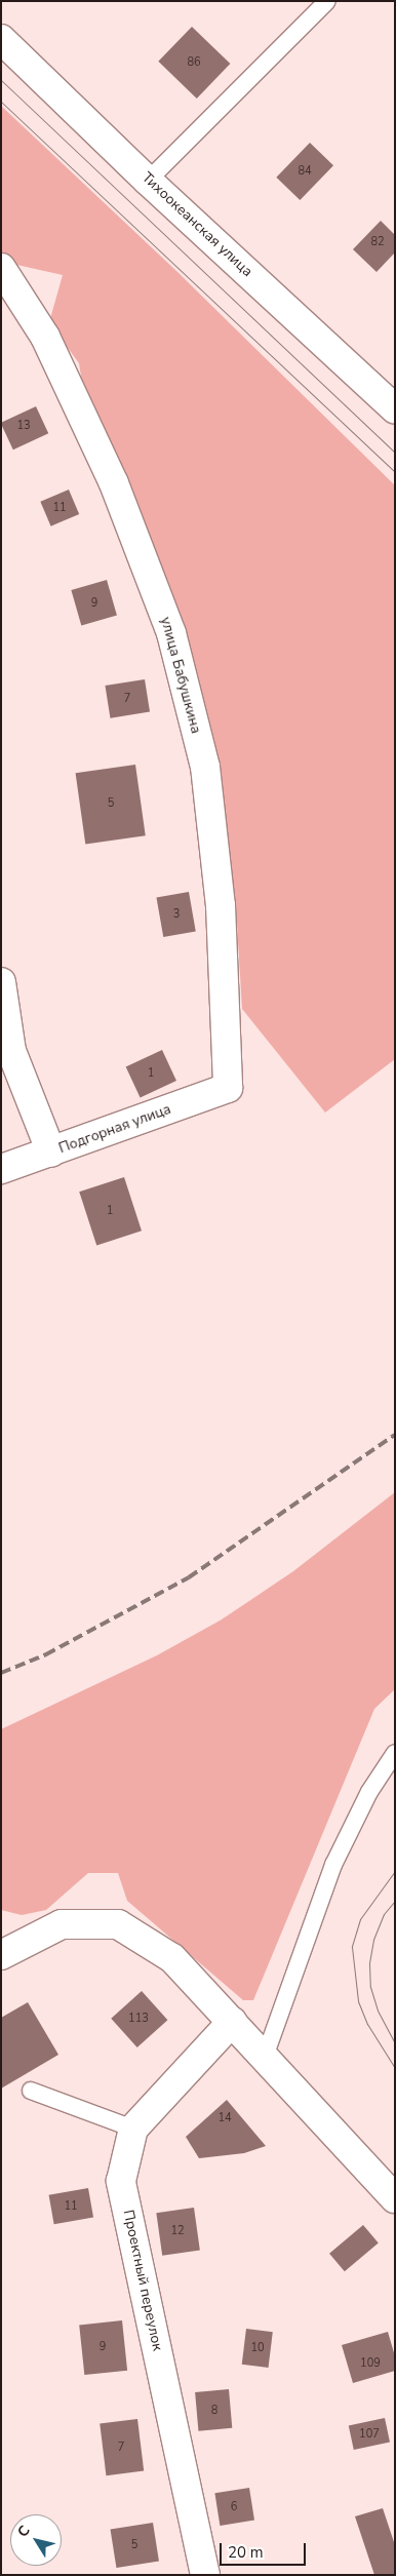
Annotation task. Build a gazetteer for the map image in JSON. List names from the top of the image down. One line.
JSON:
{"streets":{"street":["Тихоокеанская улица","улица Бабушкина","Подгорная улица","Проектный переулок"]},"crossings":[["улица Бабушкина","Подгорная улица"]],"house_numbers":["86","84","82","13","11","9","7","5","3","1","1","113","14","11","12","9","10","109","8","107","7","6","5"],"scale_bar":"20 m","north":"top left"}
